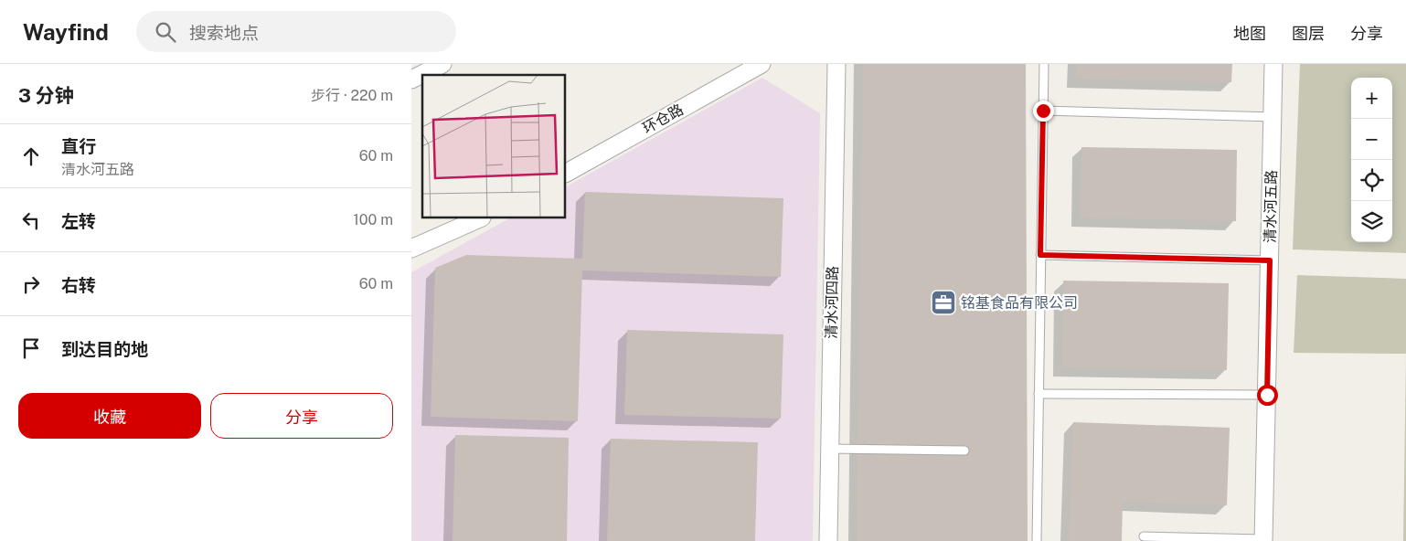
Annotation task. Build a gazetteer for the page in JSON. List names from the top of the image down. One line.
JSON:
{"streets":{"street":["环仓路","清水河五路","清水河四路"]},"places":{"office":["铭基食品有限公司"]},"page":{"header":"Wayfind","search":"搜索地点","nav":["地图","图层","分享"],"heading":["3 分钟","步行 · 220 m"],"map_buttons":["+","−"],"list":[["直行","清水河五路","60 m"],["左转","100 m"],["右转","60 m"],"到达目的地"],"buttons":["收藏","分享"]}}
